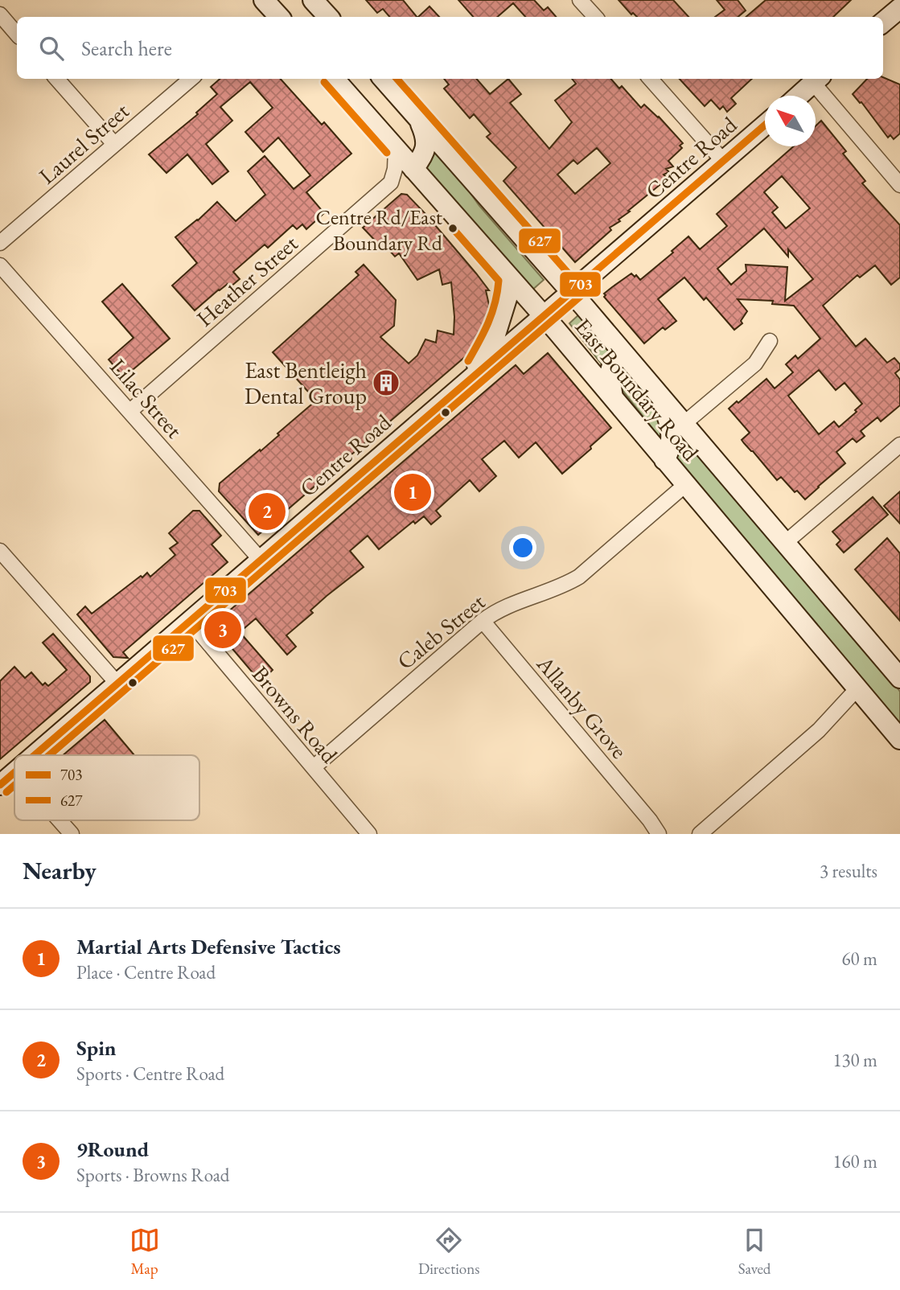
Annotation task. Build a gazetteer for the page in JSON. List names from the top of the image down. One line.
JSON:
{"streets":{"main road":["Centre Road","East Boundary Road"],"street":["Laurel Street","Heather Street","Lilac Street","Caleb Street","Allanby Grove","Browns Road"]},"crossings":[["Centre Road","East Boundary Road"],["Centre Road","Lilac Street"],["Centre Road","Browns Road"],["Heather Street","East Boundary Road"],["Heather Street","Lilac Street"],["East Boundary Road","Caleb Street"],["Caleb Street","Allanby Grove"],["Caleb Street","Browns Road"]],"places":{"other":["Centre Rd/East Boundary Rd"],"building":["East Bentleigh Dental Group"]},"lines":["transit line 627","transit line 703"],"legend":["703","627"],"north":"top left","page":{"search":"Search here","pins":["1","2","3"],"heading":["Nearby","3 results"],"list":[{"mark":"1","name":"Martial Arts Defensive Tactics","note":"Place · Centre Road","value":"60 m"},{"mark":"2","name":"Spin","note":"Sports · Centre Road","value":"130 m"},{"mark":"3","name":"9Round","note":"Sports · Browns Road","value":"160 m"}],"nav":["Map","Directions","Saved"]}}
